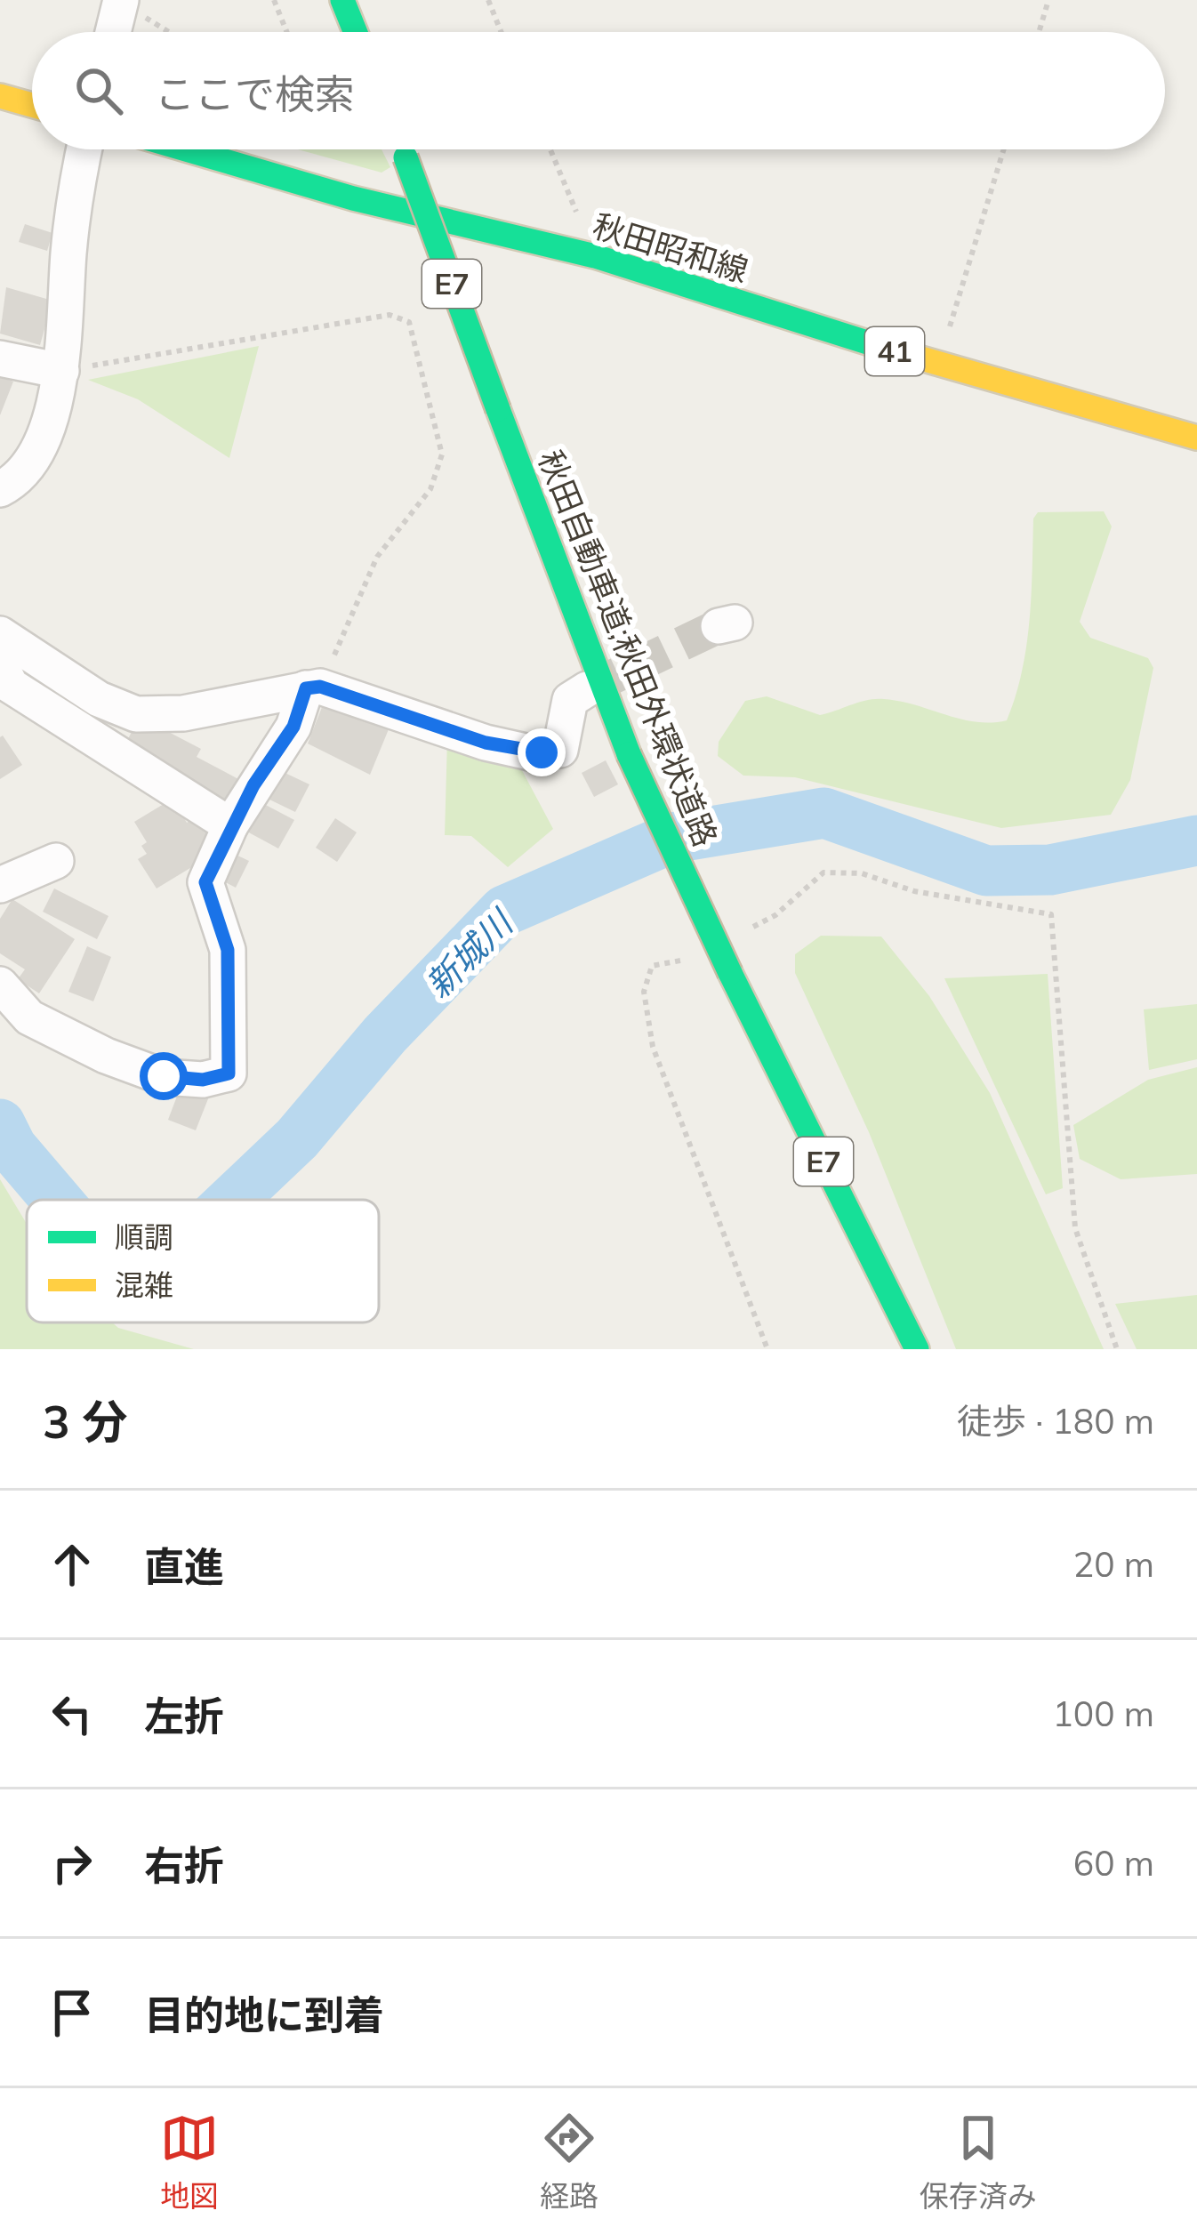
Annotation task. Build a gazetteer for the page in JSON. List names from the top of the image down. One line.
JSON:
{"streets":{"main road":["秋田昭和線","E7","41","秋田自動車道;秋田外環状道路"]},"water":["新城川"],"legend":["順調","混雑"],"page":{"search":"ここで検索","heading":["3 分","徒歩 · 180 m"],"list":[["直進","20 m"],["左折","100 m"],["右折","60 m"],"目的地に到着"],"nav":["地図","経路","保存済み"]}}
